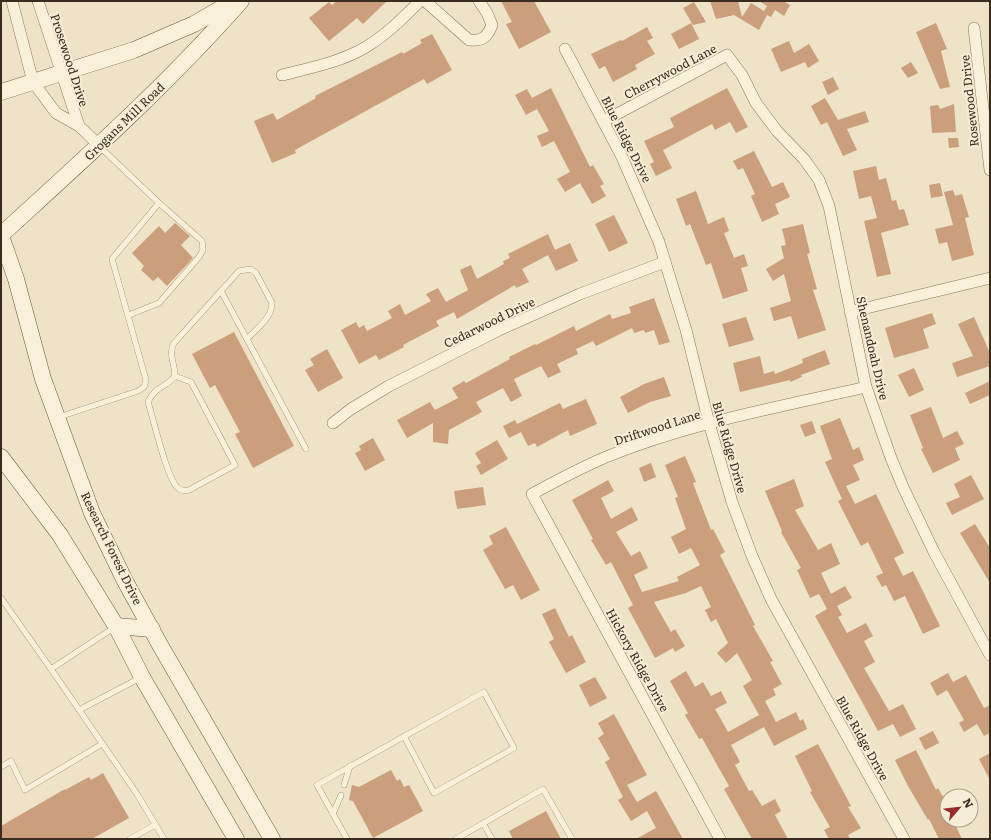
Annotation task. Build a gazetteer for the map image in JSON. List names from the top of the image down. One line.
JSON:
{"streets":{"main road":["Grogans Mill Road","Research Forest Drive"],"street":["Prosewood Drive","Cherrywood Lane","Rosewood Drive","Blue Ridge Drive","Cedarwood Drive","Shenandoah Drive","Driftwood Lane","Hickory Ridge Drive"]},"crossings":[["Prosewood Drive","Grogans Mill Road"],["Cherrywood Lane","Blue Ridge Drive"],["Cherrywood Lane","Shenandoah Drive"],["Grogans Mill Road","Research Forest Drive"],["Blue Ridge Drive","Cedarwood Drive"],["Blue Ridge Drive","Driftwood Lane"],["Shenandoah Drive","Driftwood Lane"],["Driftwood Lane","Hickory Ridge Drive"]],"north":"top right"}
